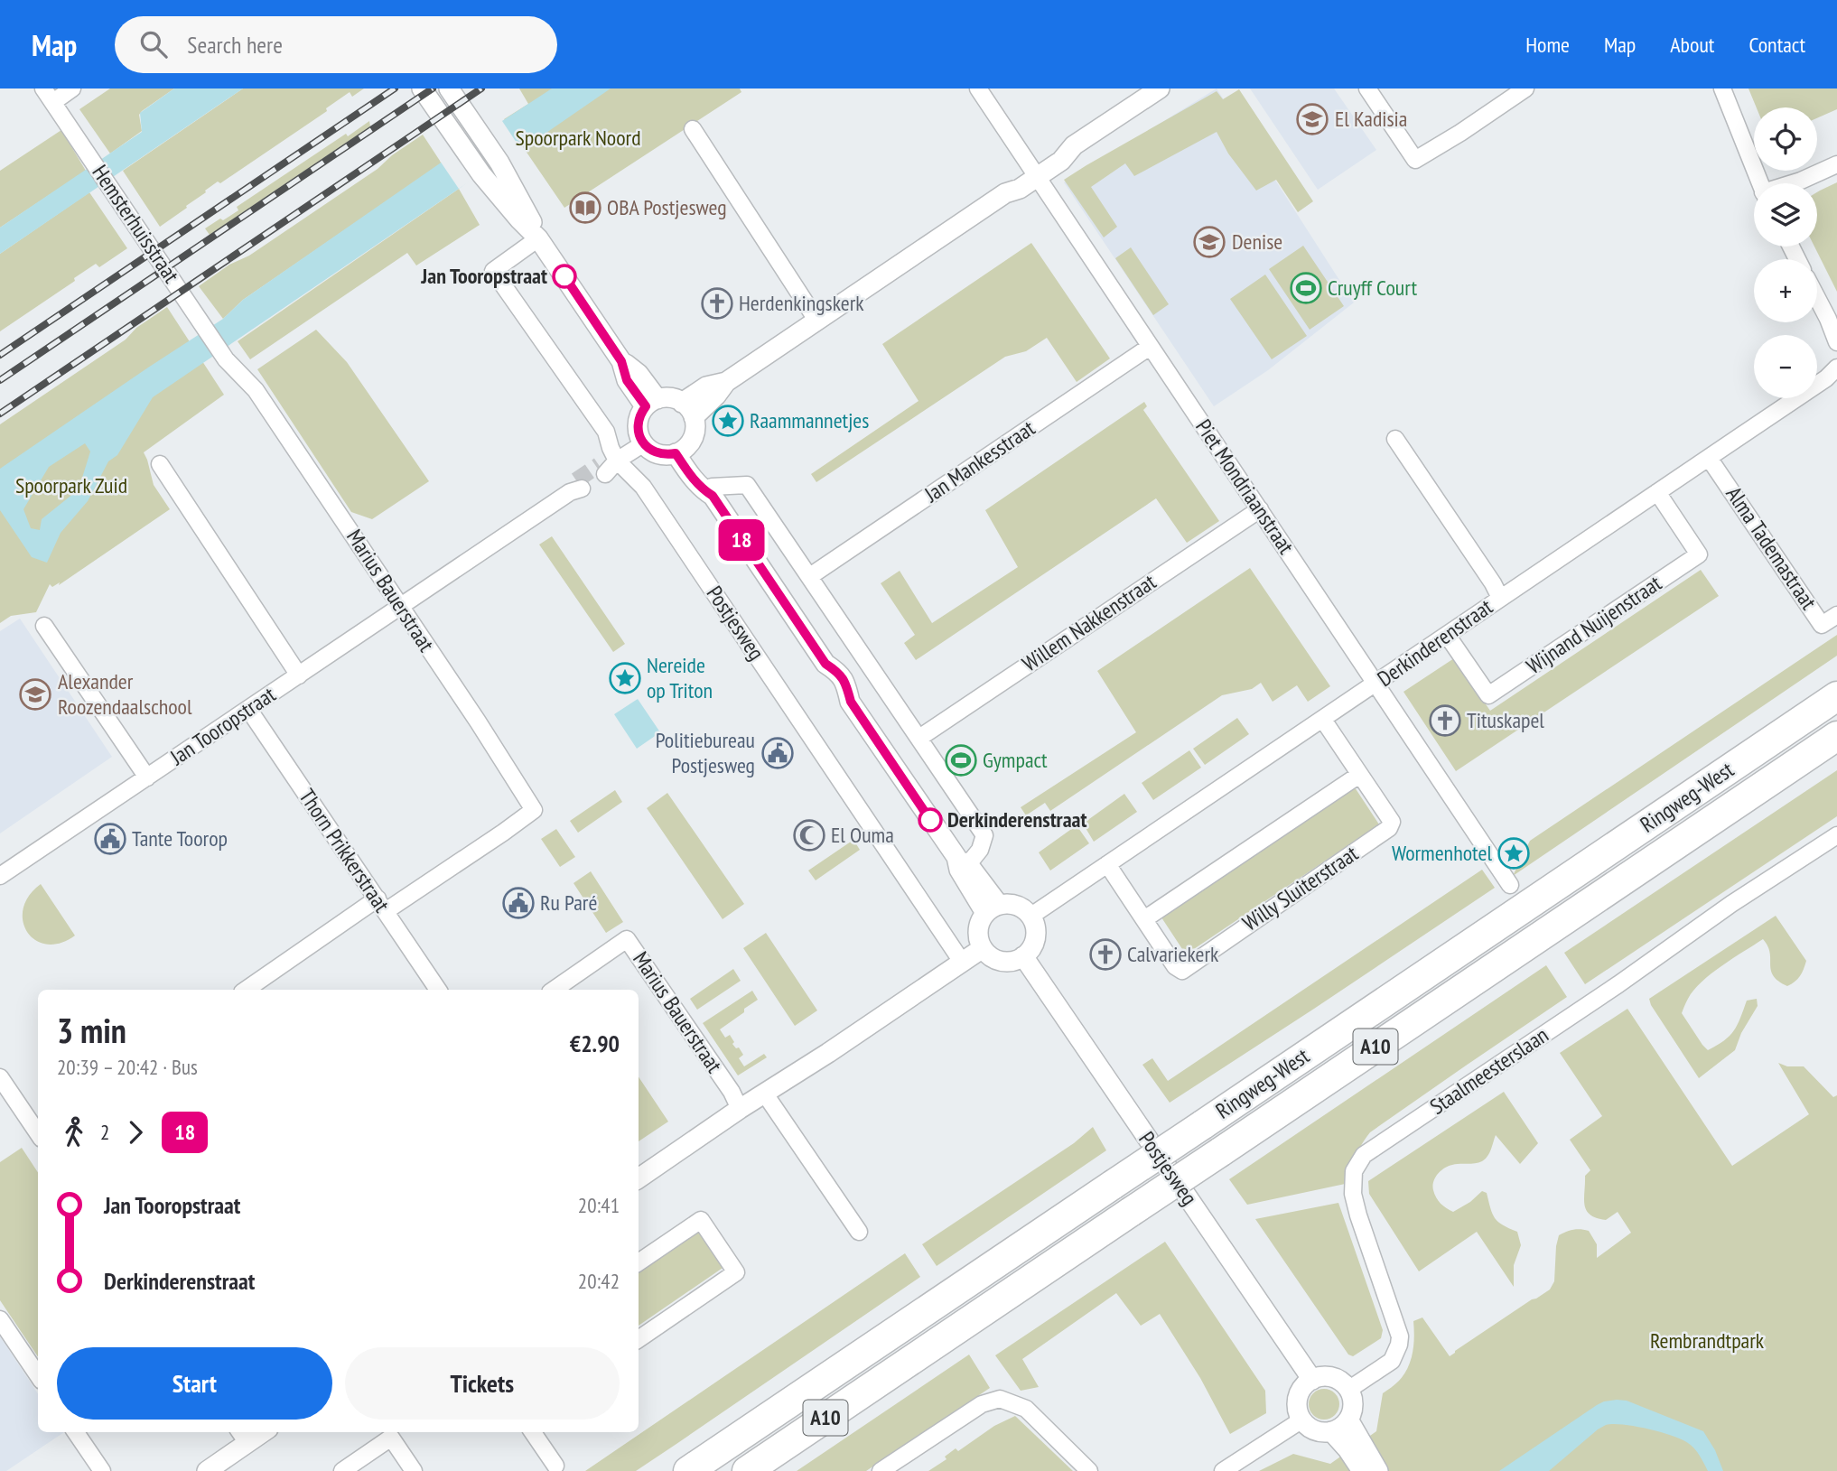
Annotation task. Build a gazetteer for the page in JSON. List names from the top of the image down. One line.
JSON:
{"streets":{"highway":["Ringweg-West","A10"],"street":["Hemsterhuisstraat","Jan Mankesstraat","Piet Mondriaanstraat","Alma Tademastraat","Marius Bauerstraat","Postjesweg","Willem Nakkenstraat","Wijnand Nuijenstraat","Derkinderenstraat","Jan Tooropstraat","Thorn Prikkerstraat","Willy Sluiterstraat","Staalmeesterslaan"]},"crossings":[["Hemsterhuisstraat","Marius Bauerstraat"],["Jan Mankesstraat","Piet Mondriaanstraat"],["Piet Mondriaanstraat","Willem Nakkenstraat"],["Piet Mondriaanstraat","Derkinderenstraat"],["Alma Tademastraat","Derkinderenstraat"],["Marius Bauerstraat","Jan Tooropstraat"],["Marius Bauerstraat","Thorn Prikkerstraat"],["Postjesweg","Derkinderenstraat"],["Postjesweg","Staalmeesterslaan"],["Wijnand Nuijenstraat","Derkinderenstraat"],["Derkinderenstraat","Willy Sluiterstraat"],["Jan Tooropstraat","Thorn Prikkerstraat"]],"parks":["Spoorpark Noord","Spoorpark Zuid","Rembrandtpark"],"places":{"school or university":["El Kadisia","Denise","Alexander Roozendaalschool"],"library":["OBA Postjesweg"],"other":["Jan Tooropstraat","Derkinderenstraat"],"sports":["Cruyff Court","Gympact"],"church":["Herdenkingskerk","Tituskapel","Calvariekerk"],"place":["Raammannetjes","Nereide op Triton","Wormenhotel"],"public building":["Politiebureau Postjesweg","Tante Toorop","Ru Paré"],"mosque":["El Ouma"]},"lines":["bus line 18"],"page":{"header":"Map","search":"Search here","nav":["Home","Map","About","Contact"],"on_map":"18","map_buttons":["+","−"],"heading":["3 min","20:39 – 20:42 · Bus","€2.90"],"legs":["2","18"],"list":[{"name":"Jan Tooropstraat","value":"20:41"},{"name":"Derkinderenstraat","value":"20:42"}],"buttons":["Start","Tickets"]}}
